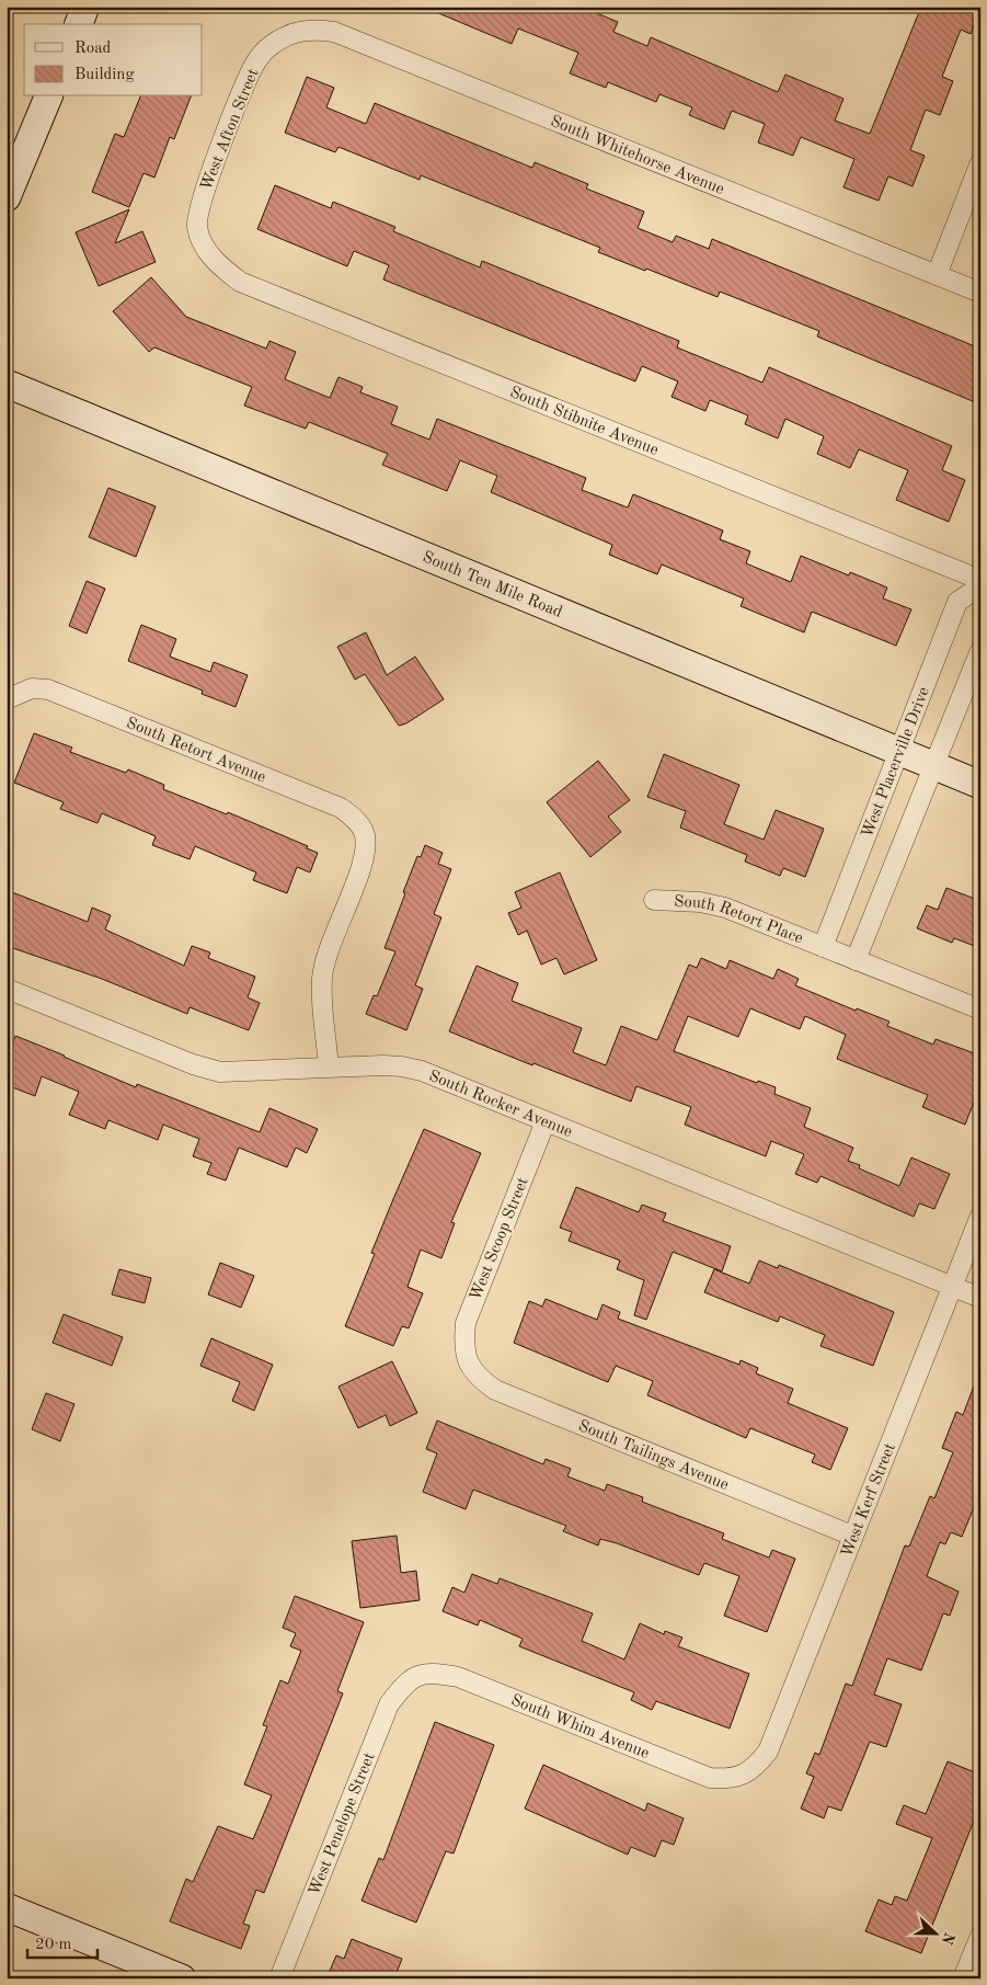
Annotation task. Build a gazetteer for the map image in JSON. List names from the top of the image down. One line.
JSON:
{"streets":{"street":["West Afton Street","South Whitehorse Avenue","South Stibnite Avenue","South Ten Mile Road","South Retort Avenue","West Placerville Drive","South Retort Place","South Rocker Avenue","West Scoop Street","South Tailings Avenue","West Kerf Street","South Whim Avenue","West Penelope Street"]},"crossings":[["West Afton Street","South Whitehorse Avenue"],["West Afton Street","South Stibnite Avenue"],["South Ten Mile Road","West Placerville Drive"],["South Retort Avenue","South Rocker Avenue"],["West Placerville Drive","South Retort Place"],["South Rocker Avenue","West Scoop Street"],["South Rocker Avenue","West Kerf Street"],["West Scoop Street","South Tailings Avenue"],["South Tailings Avenue","West Kerf Street"],["West Kerf Street","South Whim Avenue"],["South Whim Avenue","West Penelope Street"]],"legend":["Road","Building"],"scale_bar":"20 m","north":"right"}
